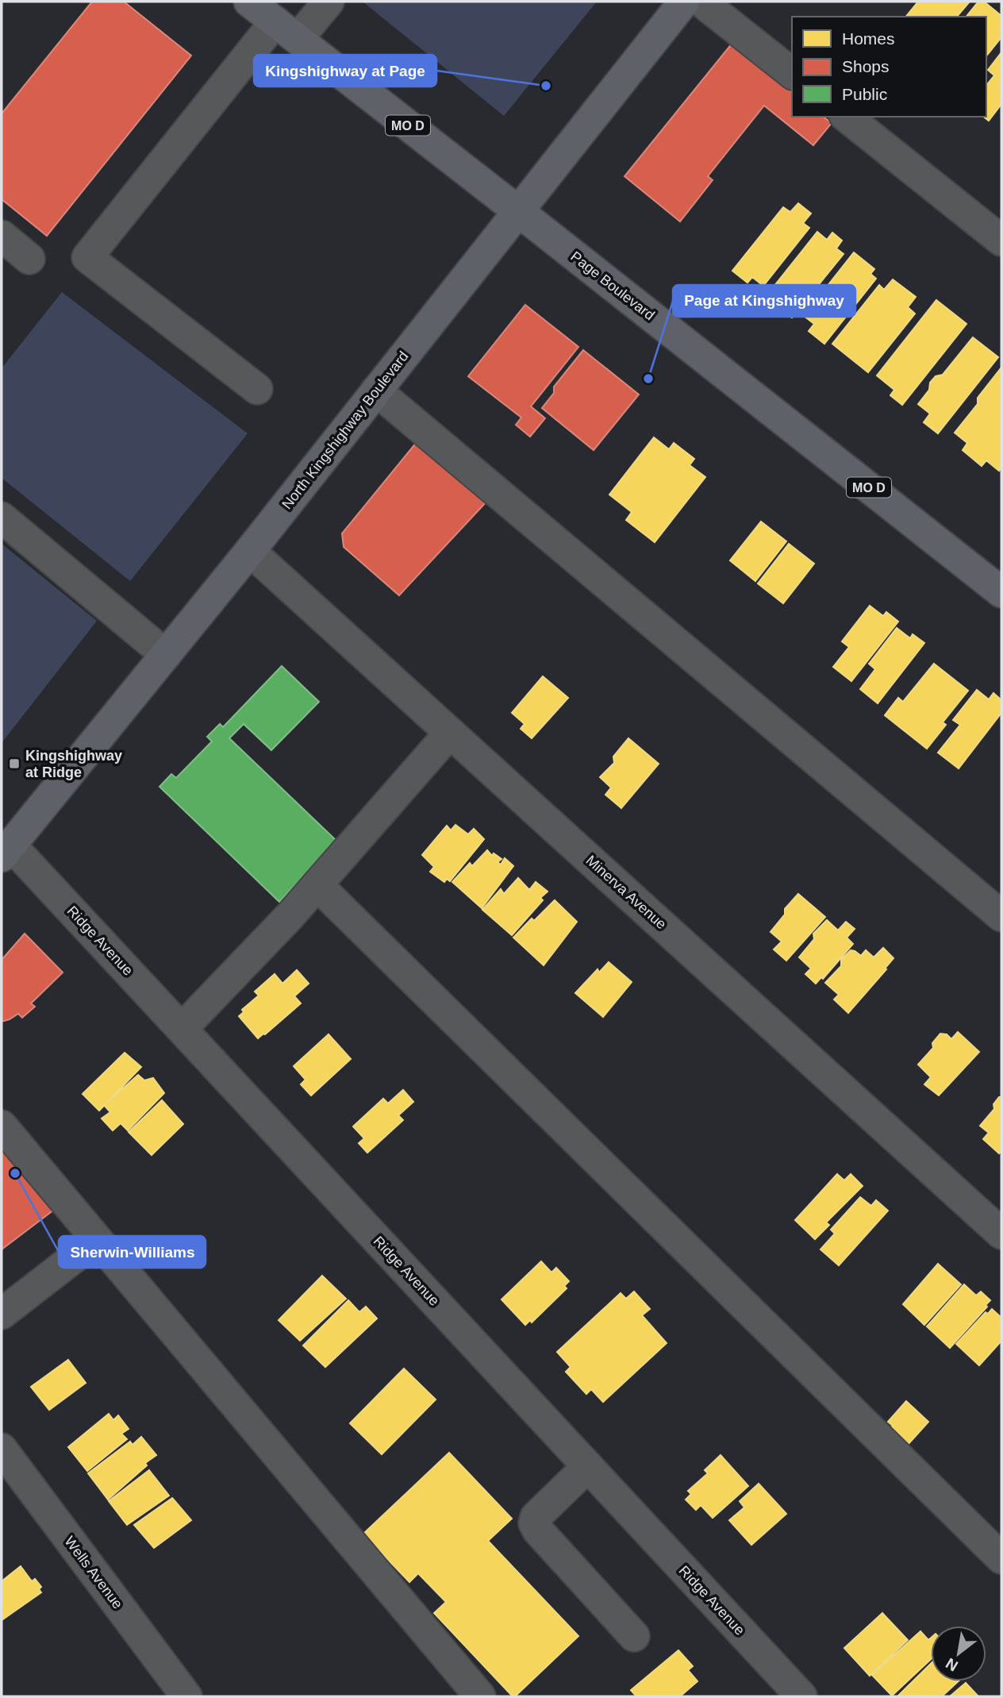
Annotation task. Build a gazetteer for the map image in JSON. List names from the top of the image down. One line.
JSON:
{"streets":{"main road":["MO D","Page Boulevard","North Kingshighway Boulevard"],"street":["Minerva Avenue","Ridge Avenue","Wells Avenue"]},"crossings":[["Page Boulevard","North Kingshighway Boulevard"],["North Kingshighway Boulevard","Minerva Avenue"],["North Kingshighway Boulevard","Ridge Avenue"]],"places":{"other":["Kingshighway at Page","Page at Kingshighway","Sherwin-Williams"],"transit":["Kingshighway at Ridge"]},"legend":["Homes","Shops","Public"],"north":"bottom left"}
